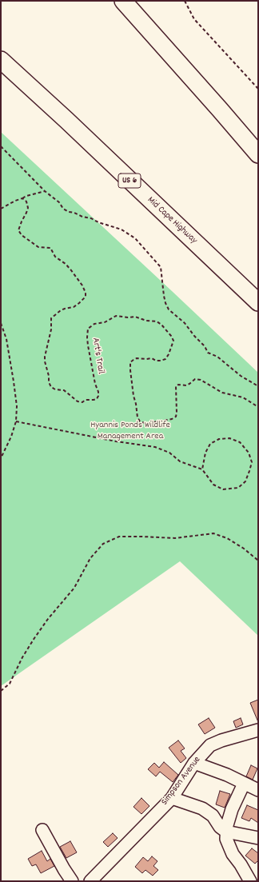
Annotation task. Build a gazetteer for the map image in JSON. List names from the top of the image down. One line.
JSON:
{"streets":{"highway":["US 6","Mid Cape Highway"],"street":["Simpson Avenue"],"path":["Art's Trail"]},"parks":["Hyannis Ponds Wildlife Management Area"]}
